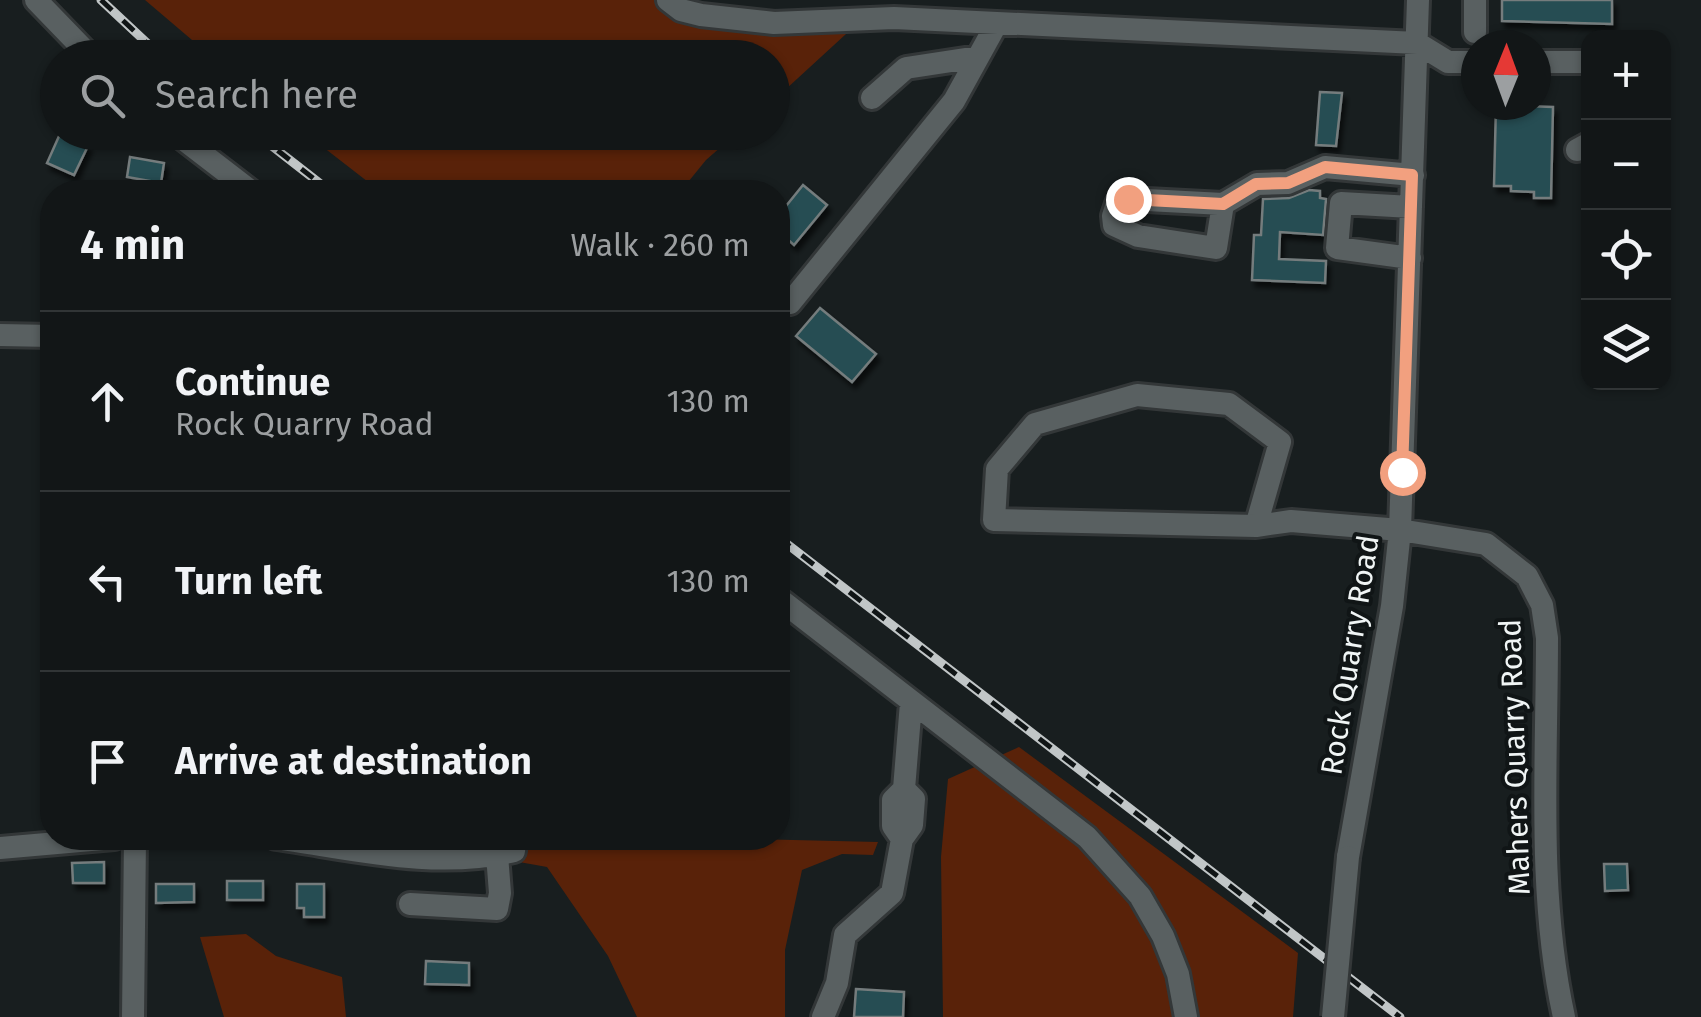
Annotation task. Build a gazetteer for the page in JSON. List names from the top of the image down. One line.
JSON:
{"streets":{"street":["Rock Quarry Road","Mahers Quarry Road"]},"crossings":[["Rock Quarry Road","Mahers Quarry Road"]],"north":"top","page":{"map_buttons":["+","−"],"search":"Search here","heading":["4 min","Walk · 260 m"],"list":[["Continue","Rock Quarry Road","130 m"],["Turn left","130 m"],"Arrive at destination"]}}
